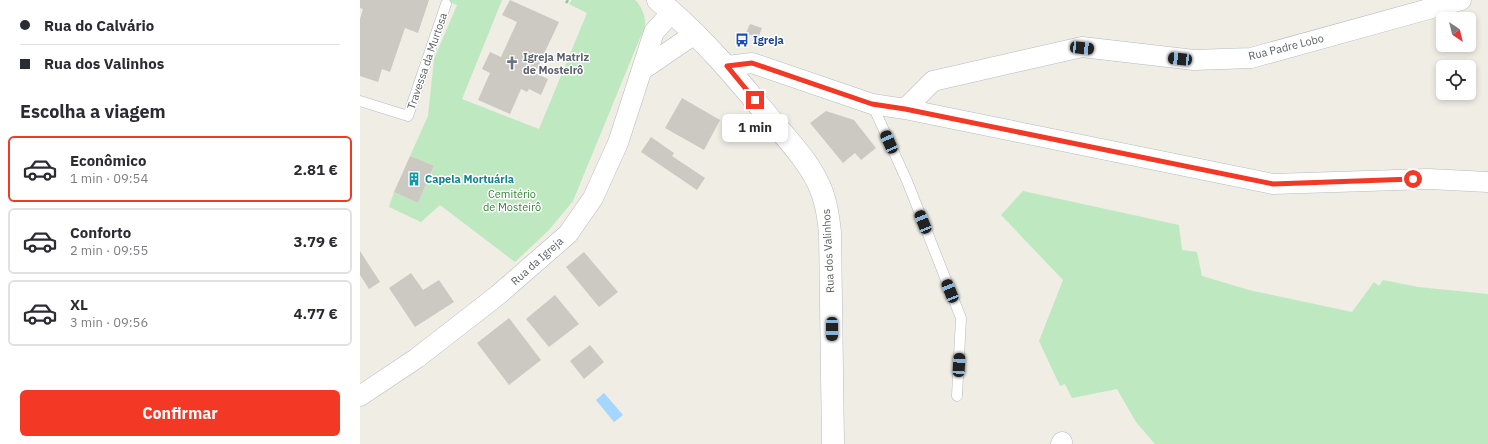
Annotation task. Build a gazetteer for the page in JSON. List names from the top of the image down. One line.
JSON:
{"streets":{"main road":["Rua dos Valinhos"],"street":["Rua Padre Lobo","Rua da Igreja"],"lane":["Travessa da Murtosa"]},"crossings":[["Rua dos Valinhos","Rua da Igreja"]],"parks":["Cemitério de Mosteirô"],"places":{"bus stop":["Igreja"],"church":["Igreja Matriz de Mosteirô"],"building":["Capela Mortuária"]},"north":"bottom right","page":{"banner":["Rua do Calvário","Rua dos Valinhos"],"heading":"Escolha a viagem","bubble":"1 min","list":[{"name":"Econômico","note":"1 min · 09:54","value":"2.81 €"},{"name":"Conforto","note":"2 min · 09:55","value":"3.79 €"},{"name":"XL","note":"3 min · 09:56","value":"4.77 €"}],"buttons":"Confirmar"}}
